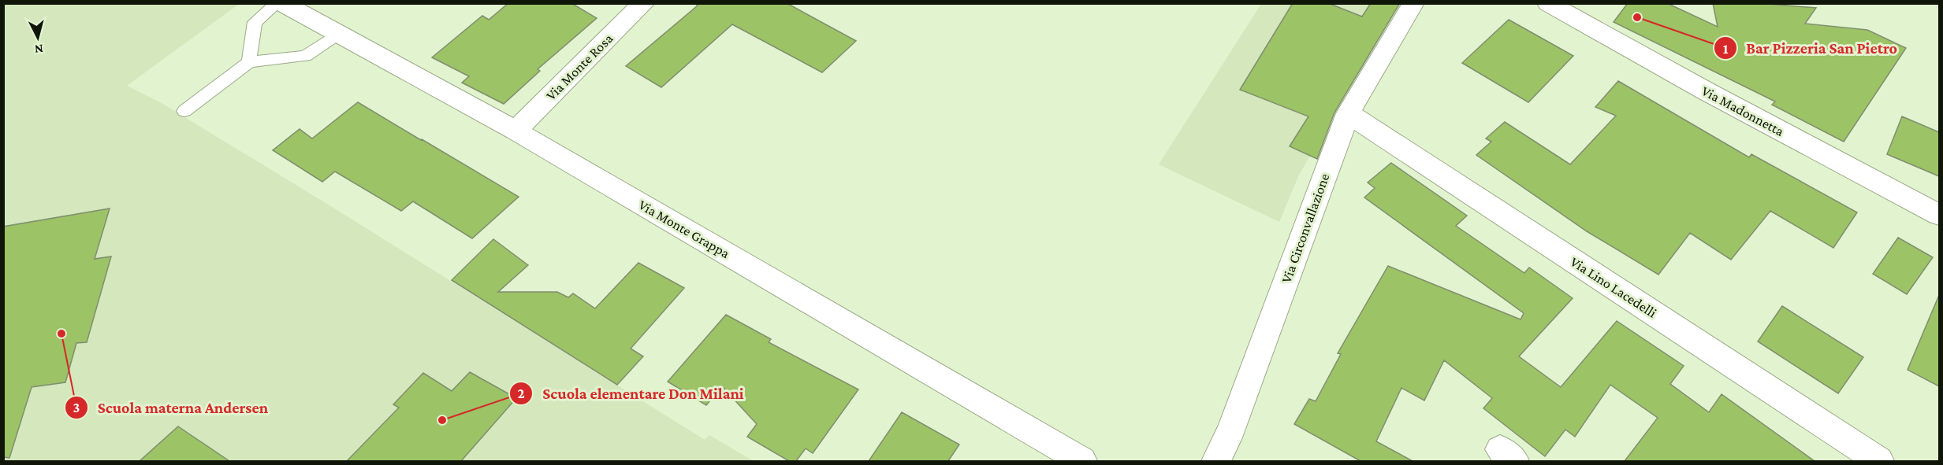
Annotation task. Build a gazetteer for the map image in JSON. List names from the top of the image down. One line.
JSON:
{"streets":{"street":["Via Monte Rosa","Via Madonnetta","Via Circonvallazione","Via Monte Grappa","Via Lino Lacedelli"]},"crossings":[["Via Monte Rosa","Via Monte Grappa"],["Via Circonvallazione","Via Lino Lacedelli"]],"places":["Bar Pizzeria San Pietro","Scuola materna Andersen","Scuola elementare Don Milani"],"north":"bottom"}
